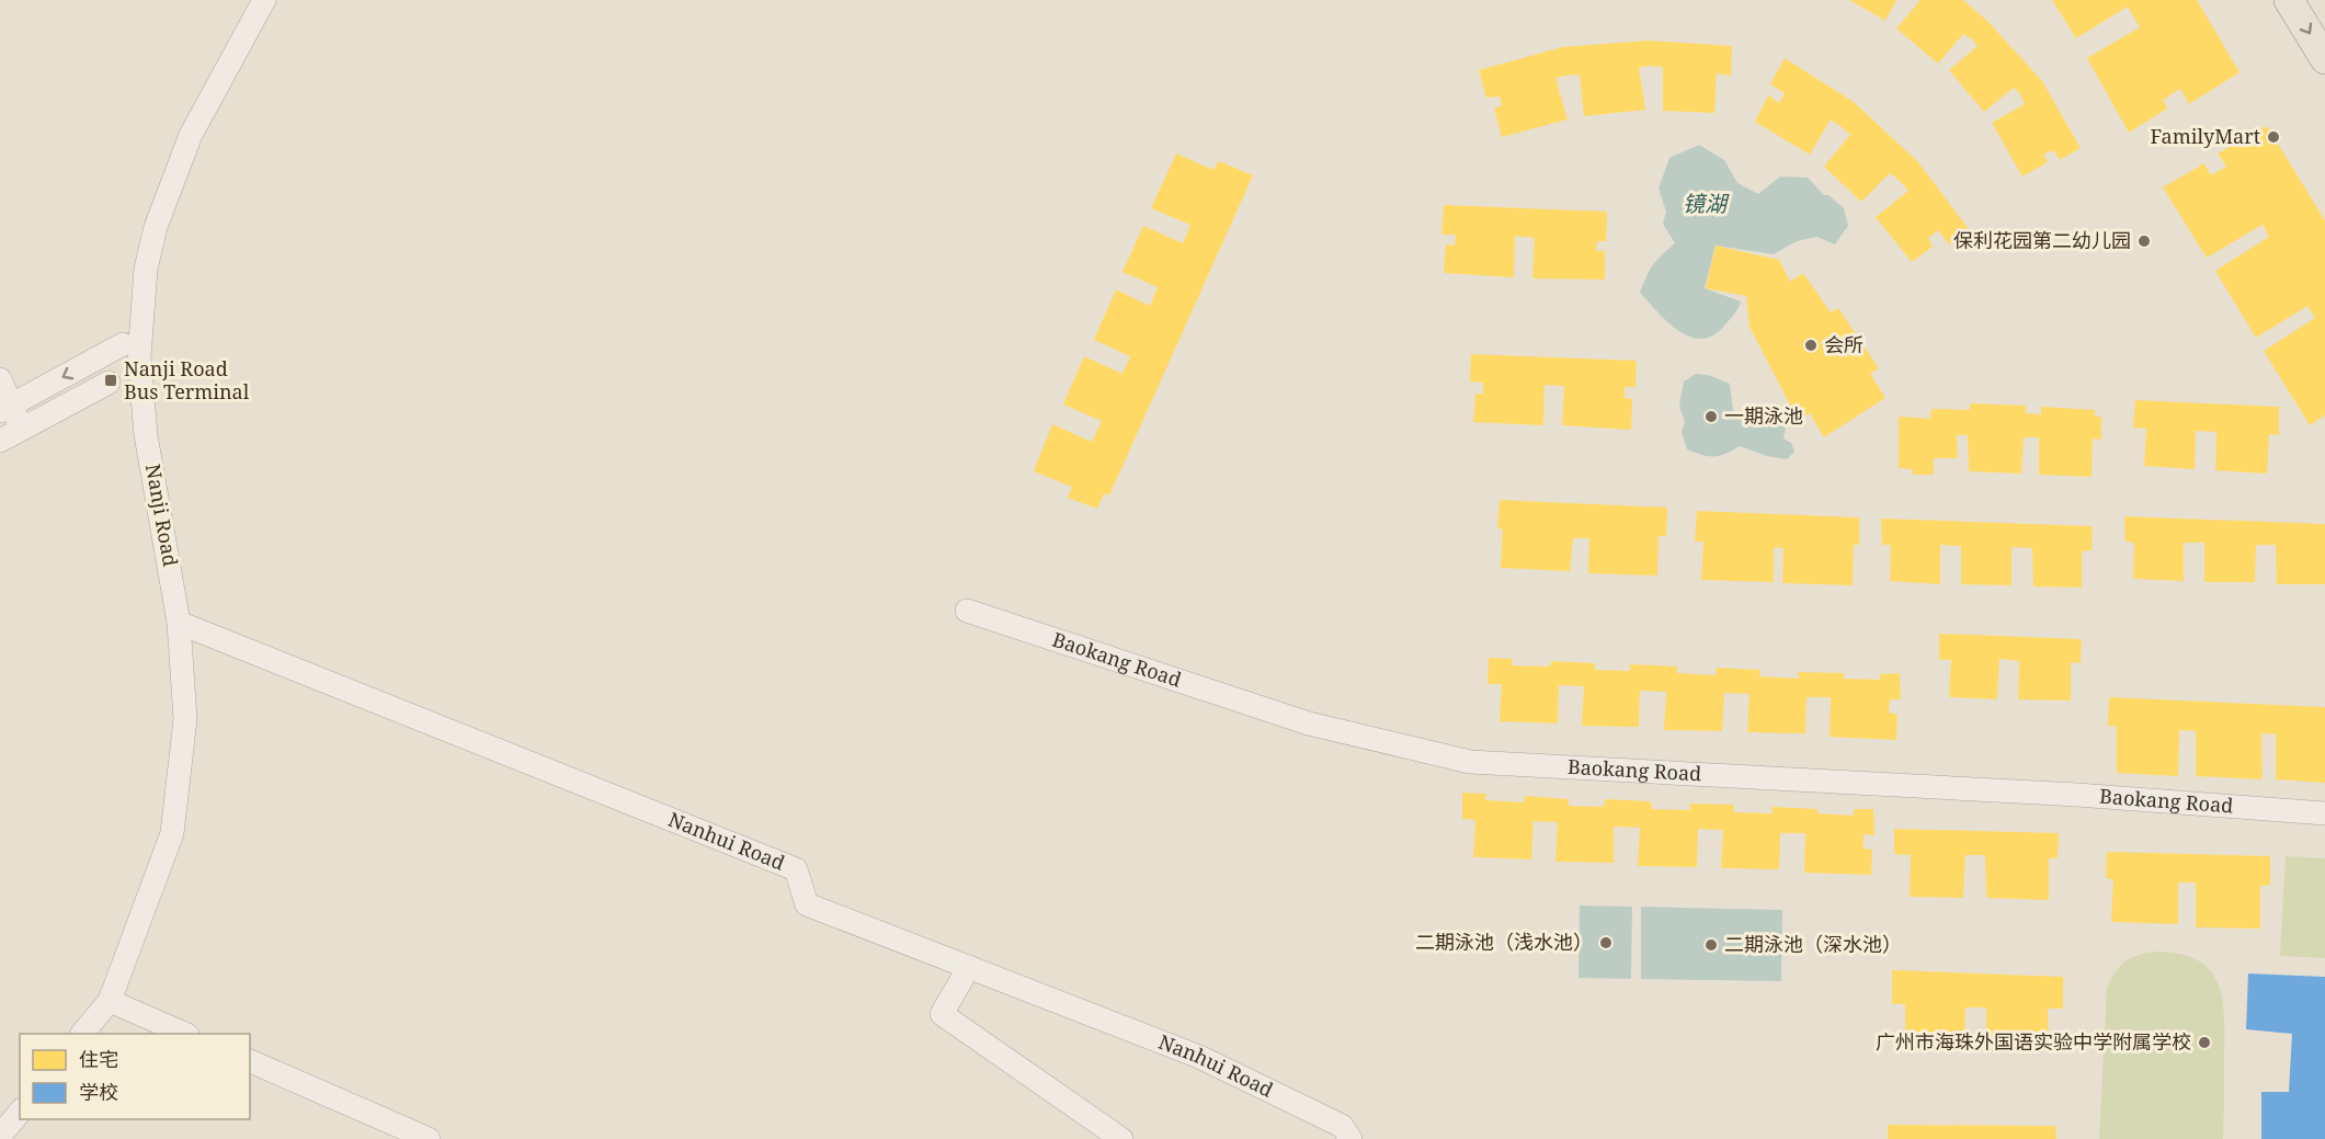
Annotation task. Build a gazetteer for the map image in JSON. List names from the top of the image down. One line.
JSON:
{"streets":{"street":["Nanji Road","Baokang Road","Nanhui Road"]},"crossings":[["Nanji Road","Nanhui Road"]],"water":["镜湖"],"places":{"other":["FamilyMart","保利花园第二幼儿园","会所","一期泳池","二期泳池（浅水池）","二期泳池（深水池）","广州市海珠外国语实验中学附属学校"],"transit":["Nanji Road Bus Terminal"]},"legend":["住宅","学校"]}
